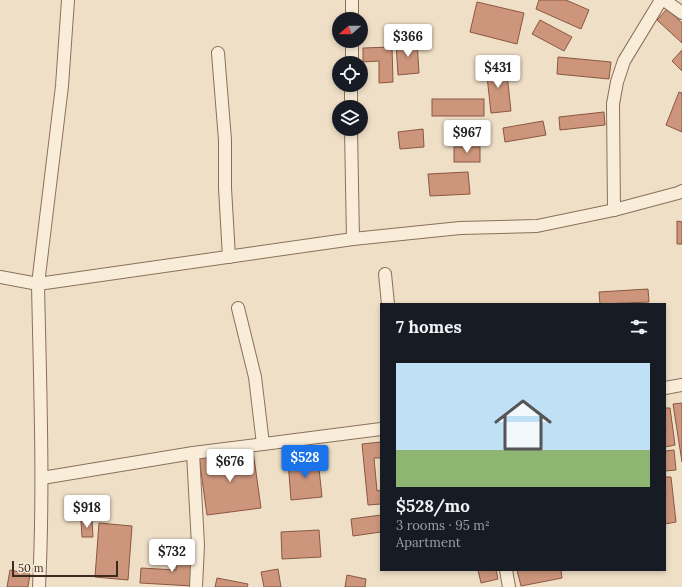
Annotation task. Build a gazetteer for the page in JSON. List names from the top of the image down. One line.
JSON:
{"scale_bar":"50 m","north":"left","page":{"price":["$366","$431","$967","$528","$676","$918","$732"],"heading":"7 homes","list":[{"name":"$528/mo","note":"3 rooms · 95 m² · Apartment"}],"scale":"50 m"}}
